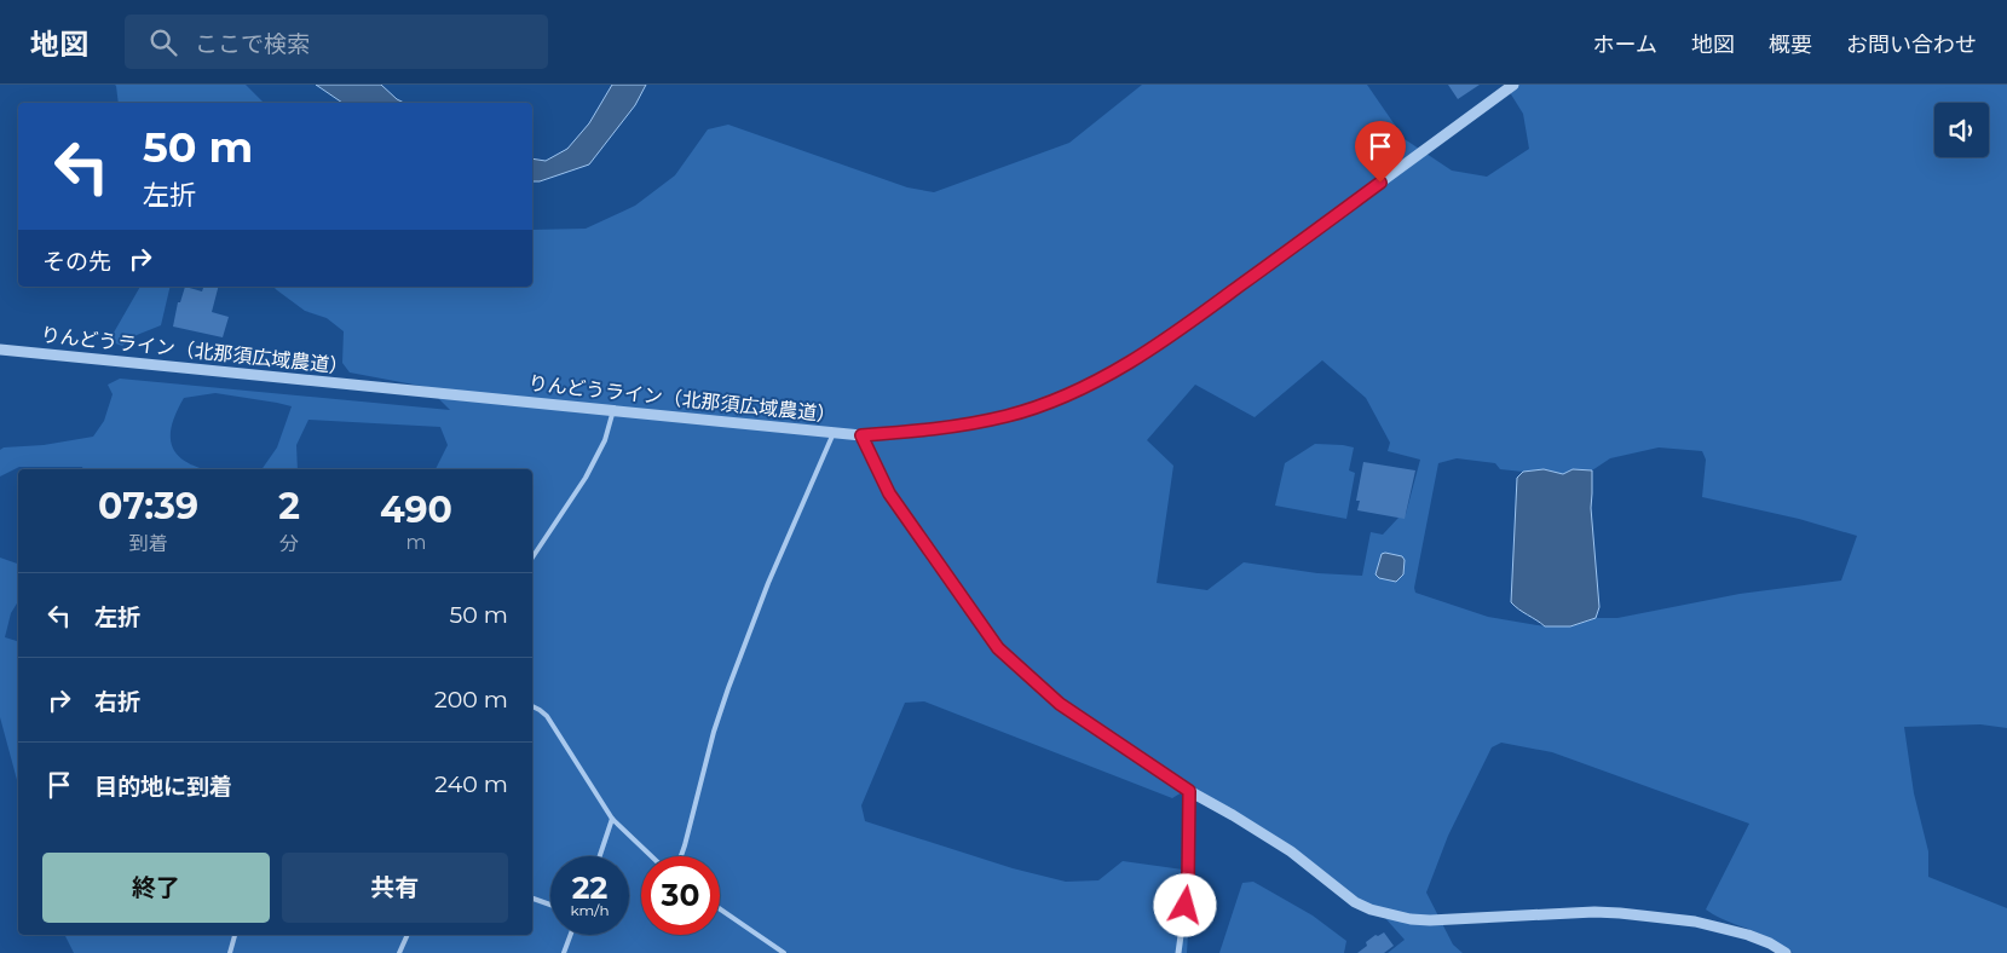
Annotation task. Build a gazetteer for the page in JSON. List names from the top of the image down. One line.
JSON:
{"streets":{"street":["りんどうライン（北那須広域農道）"]},"page":{"header":"地図","search":"ここで検索","nav":["ホーム","地図","概要","お問い合わせ"],"turn":["50 m","左折"],"then":"その先","eta":["07:39","到着","2","分","490","m"],"list":[{"name":"左折","value":"50 m"},{"name":"右折","value":"200 m"},{"name":"目的地に到着","value":"240 m"}],"buttons":["終了","共有"],"speed":"22 km/h","limit":"30"}}
